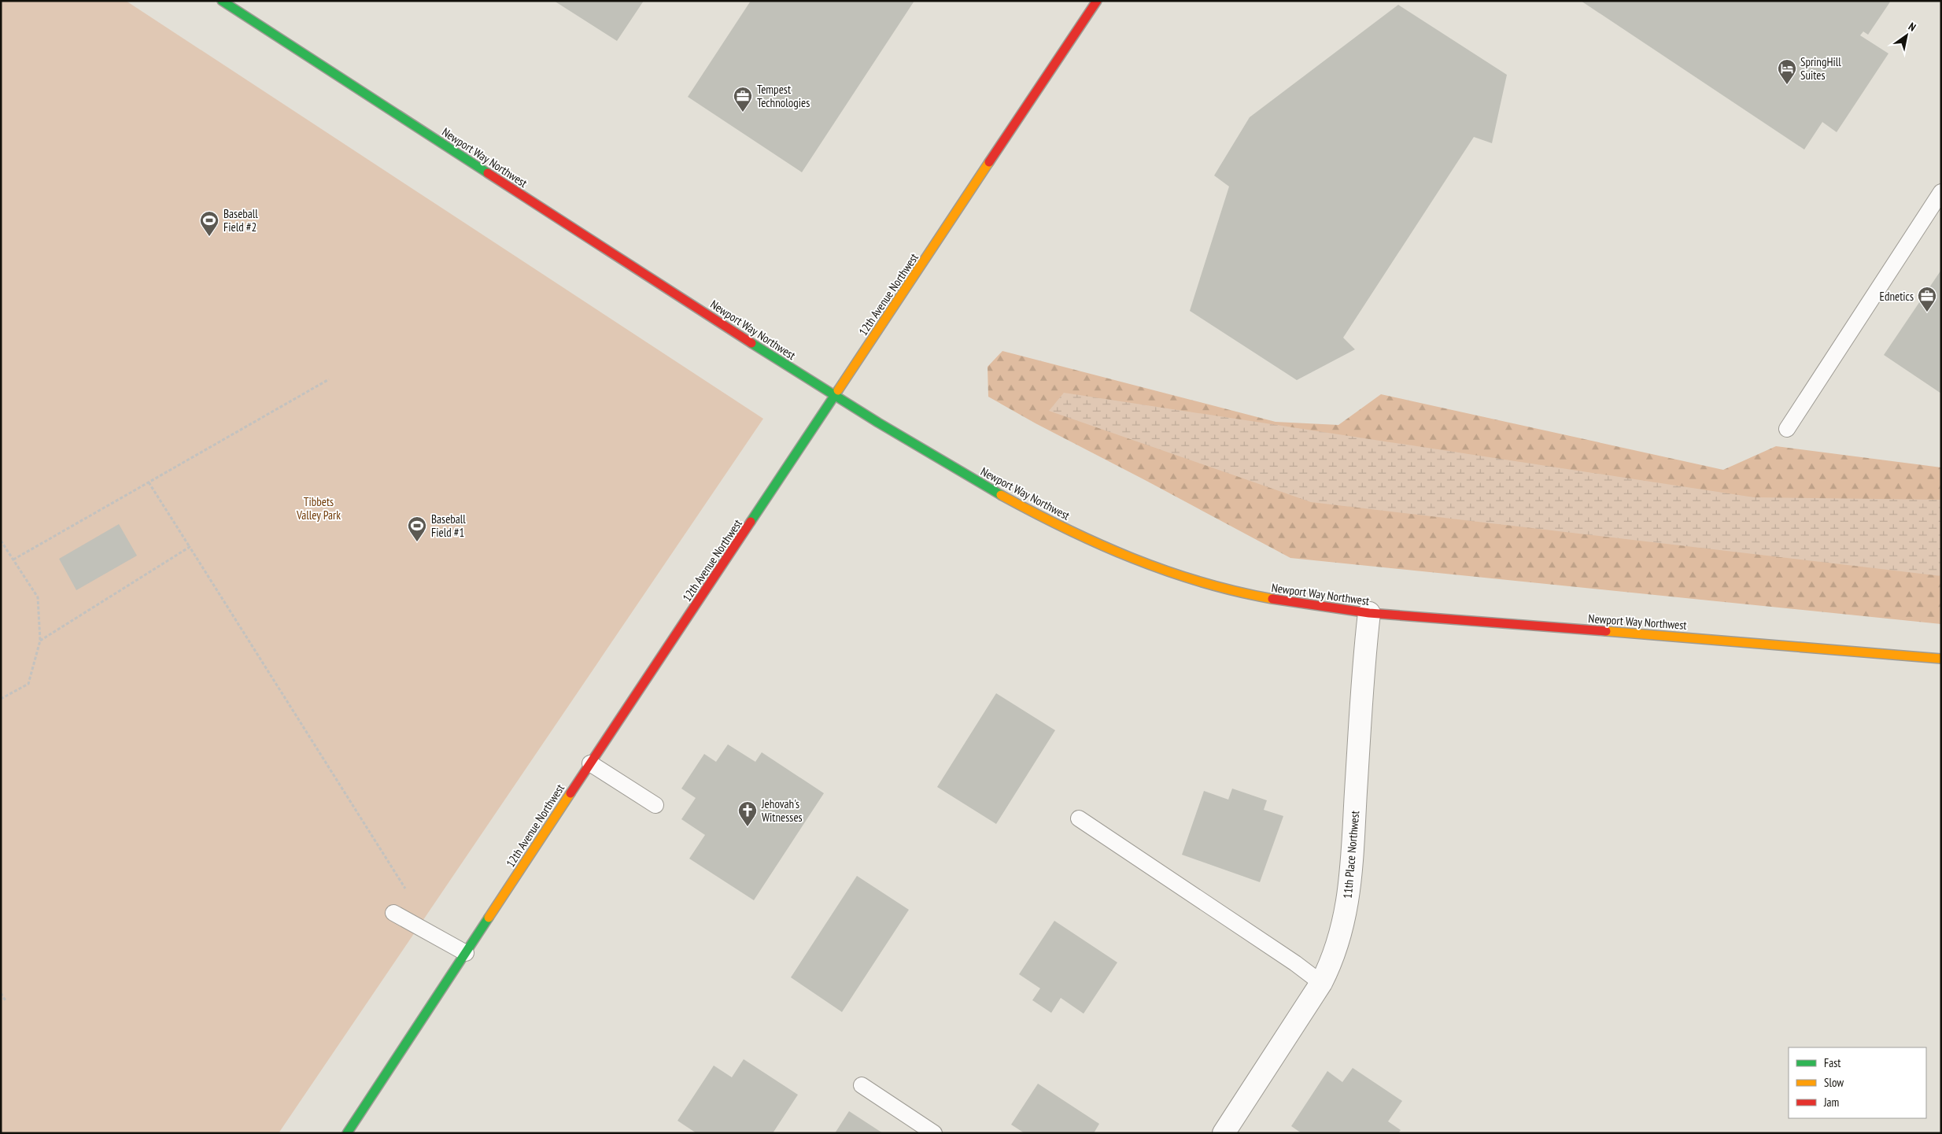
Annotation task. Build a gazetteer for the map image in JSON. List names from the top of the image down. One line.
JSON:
{"streets":{"street":["Newport Way Northwest","12th Avenue Northwest","11th Place Northwest"]},"crossings":[["Newport Way Northwest","12th Avenue Northwest"],["Newport Way Northwest","11th Place Northwest"]],"parks":["Tibbets Valley Park"],"places":{"hotel":["SpringHill Suites"],"office":["Tempest Technologies","Ednetics"],"sports":["Baseball Field #2","Baseball Field #1"],"church":["Jehovah's Witnesses"]},"legend":["Fast","Slow","Jam"],"north":"top right"}
